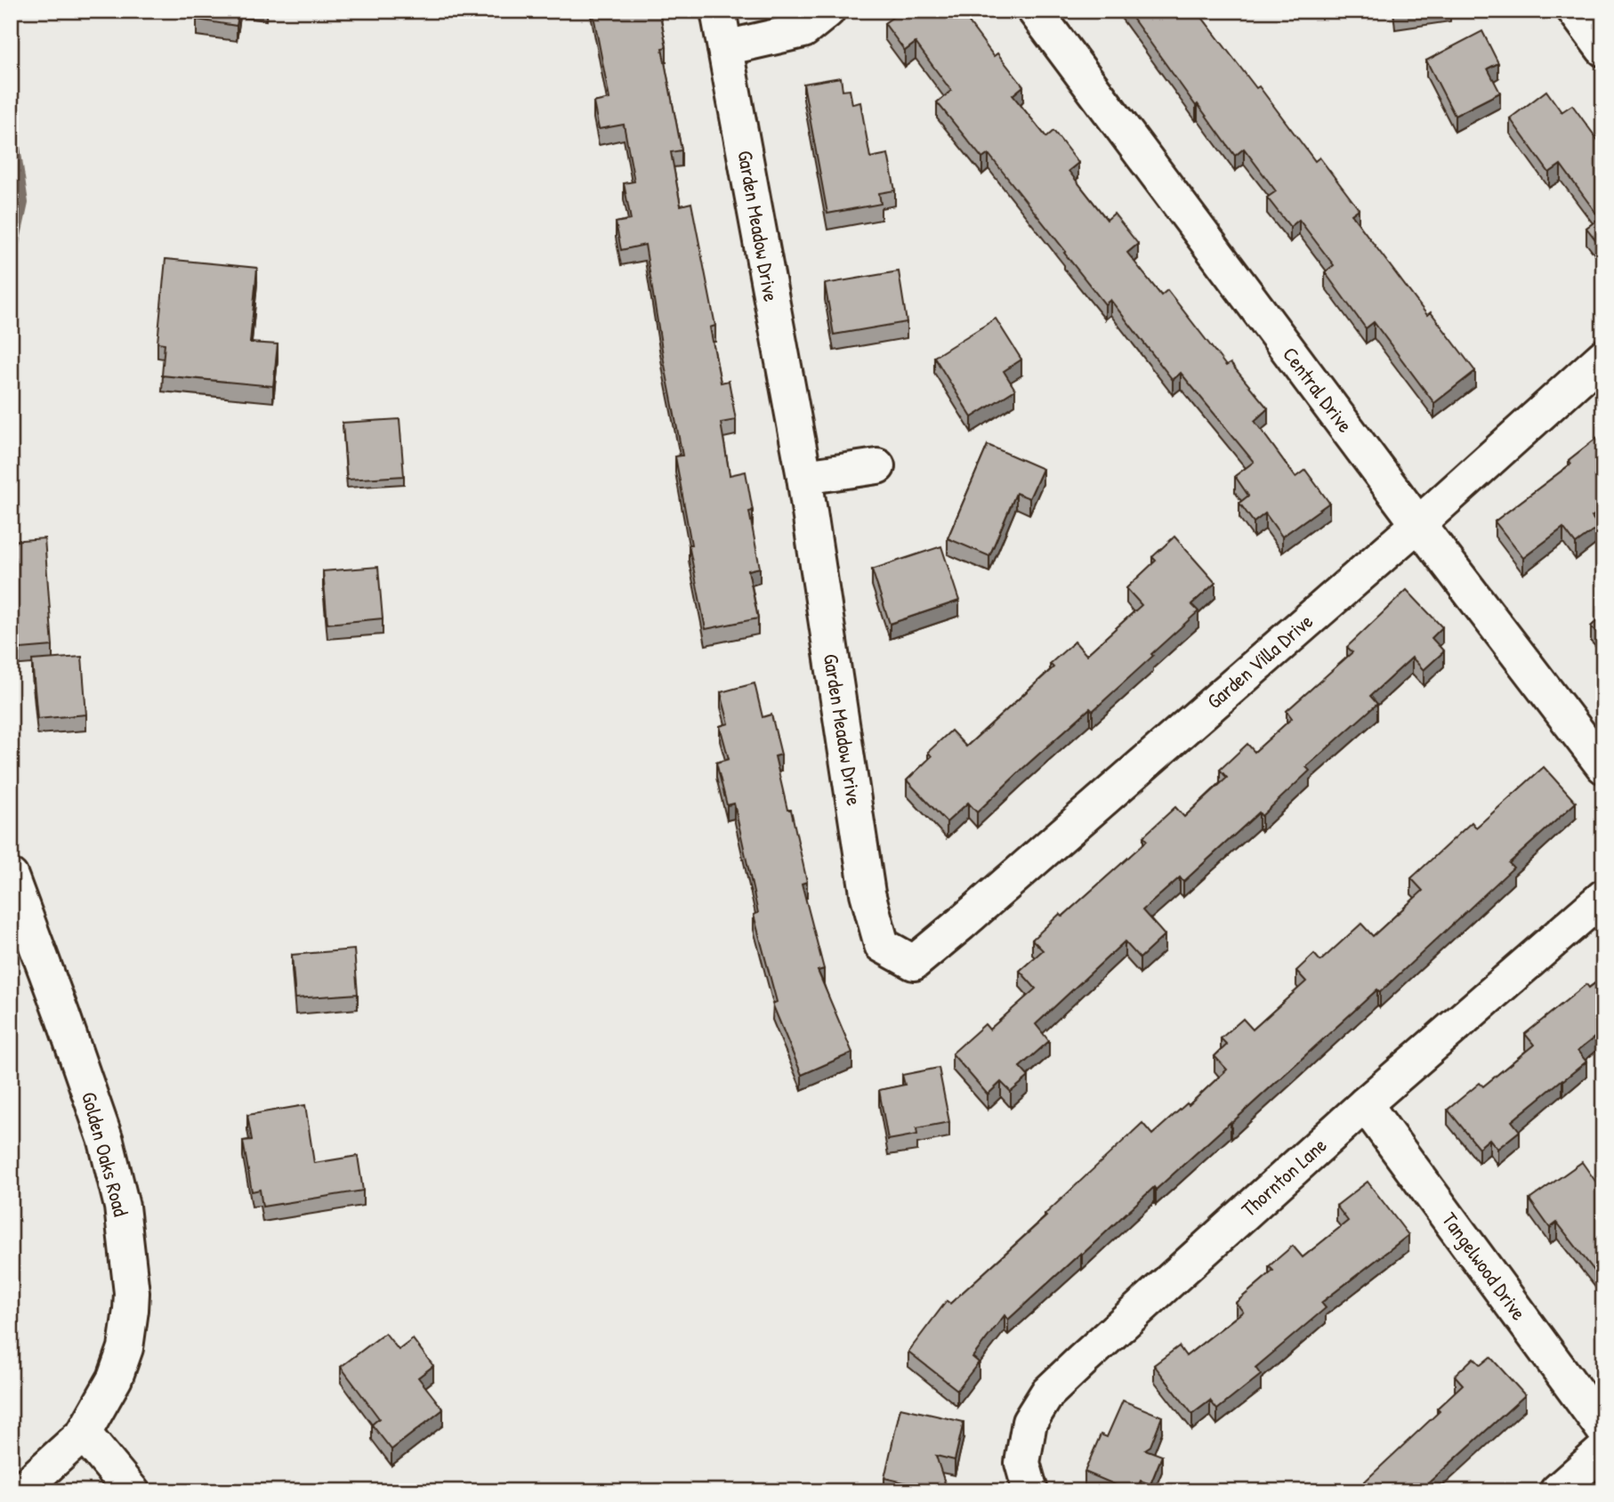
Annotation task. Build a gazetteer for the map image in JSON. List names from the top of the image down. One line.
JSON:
{"streets":{"street":["Garden Meadow Drive","Central Drive","Garden Villa Drive","Golden Oaks Road","Thornton Lane","Tangelwood Drive"]},"crossings":[["Garden Meadow Drive","Garden Villa Drive"],["Central Drive","Garden Villa Drive"],["Thornton Lane","Tangelwood Drive"]]}
